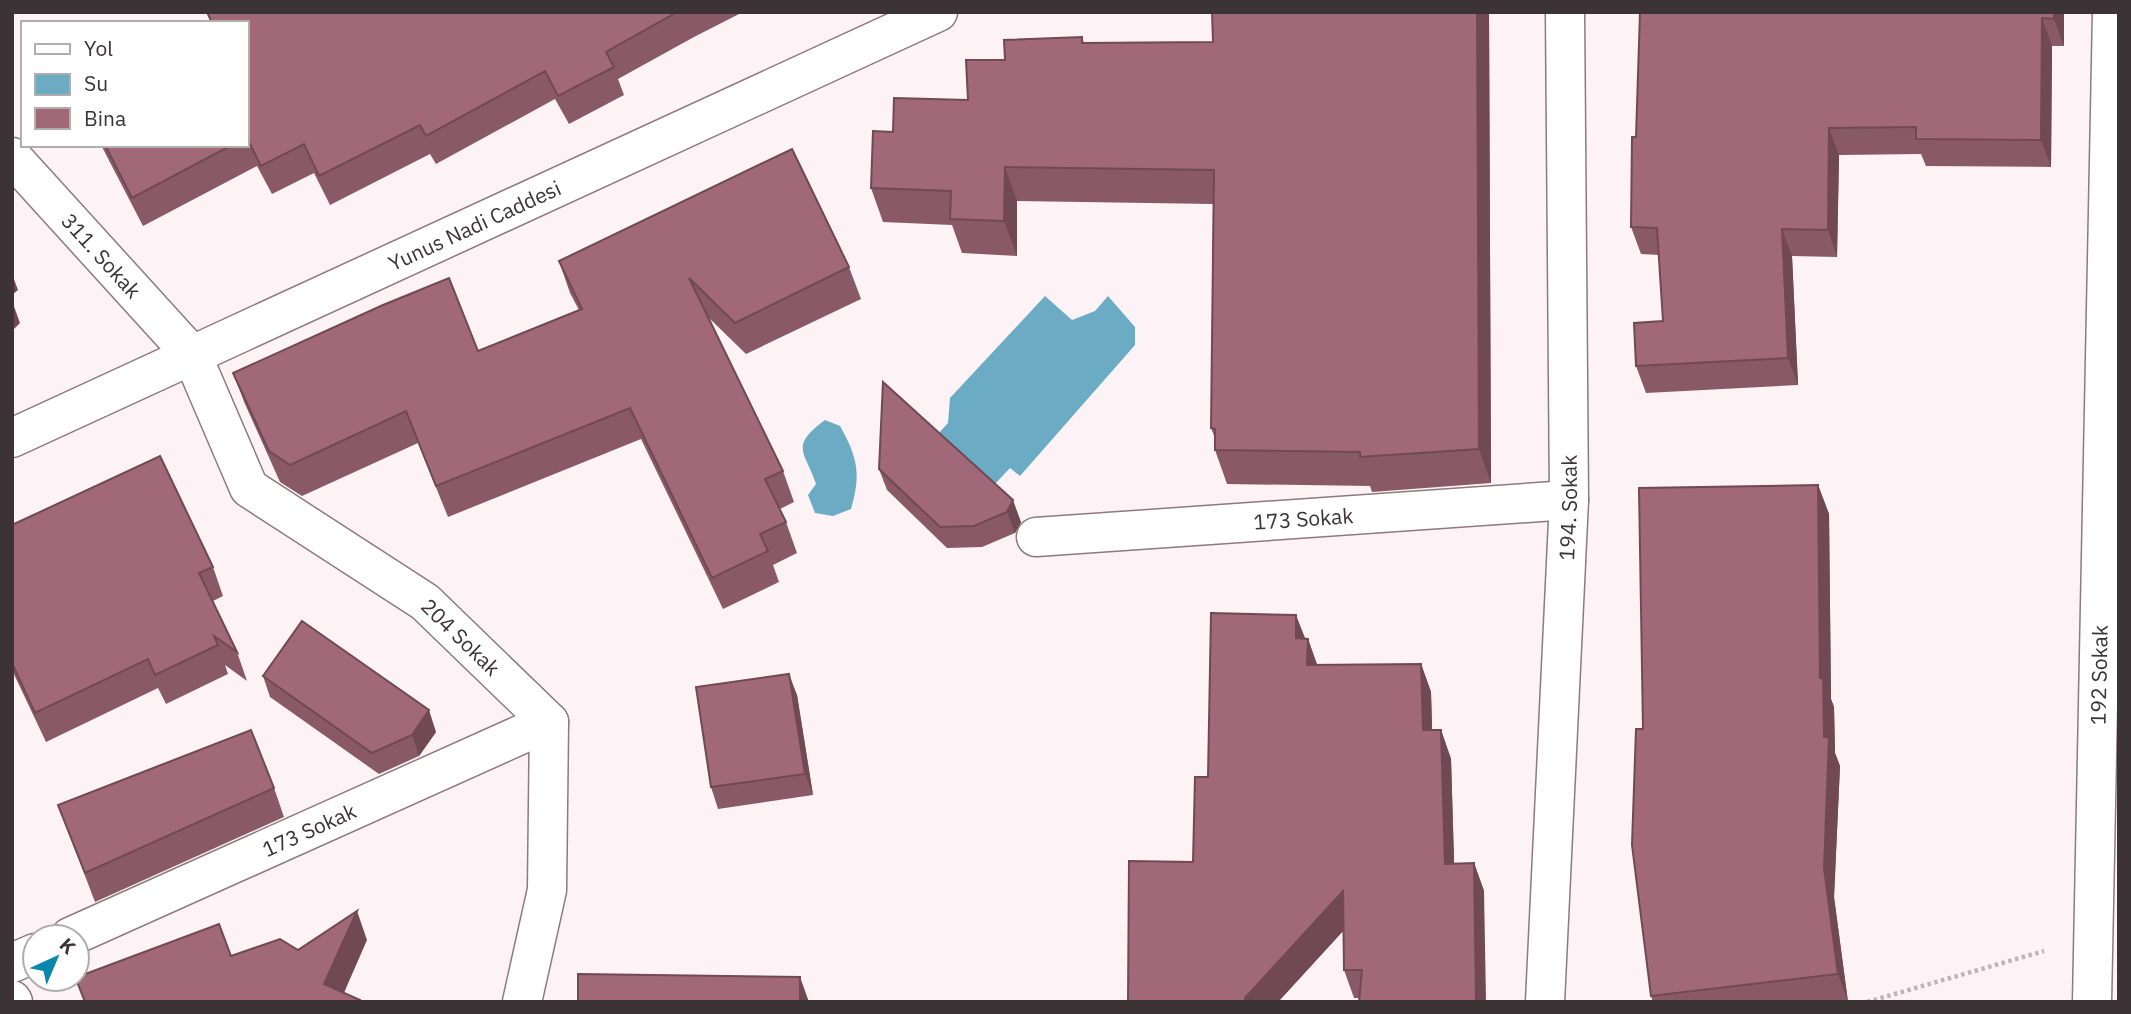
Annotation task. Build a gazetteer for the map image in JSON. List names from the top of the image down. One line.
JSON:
{"streets":{"street":["Yunus Nadi Caddesi","311. Sokak","194. Sokak","173 Sokak","204 Sokak","192 Sokak"]},"crossings":[["Yunus Nadi Caddesi","311. Sokak"],["Yunus Nadi Caddesi","204 Sokak"],["311. Sokak","204 Sokak"],["194. Sokak","173 Sokak"],["173 Sokak","204 Sokak"]],"legend":["Yol","Su","Bina"],"north":"top right"}
